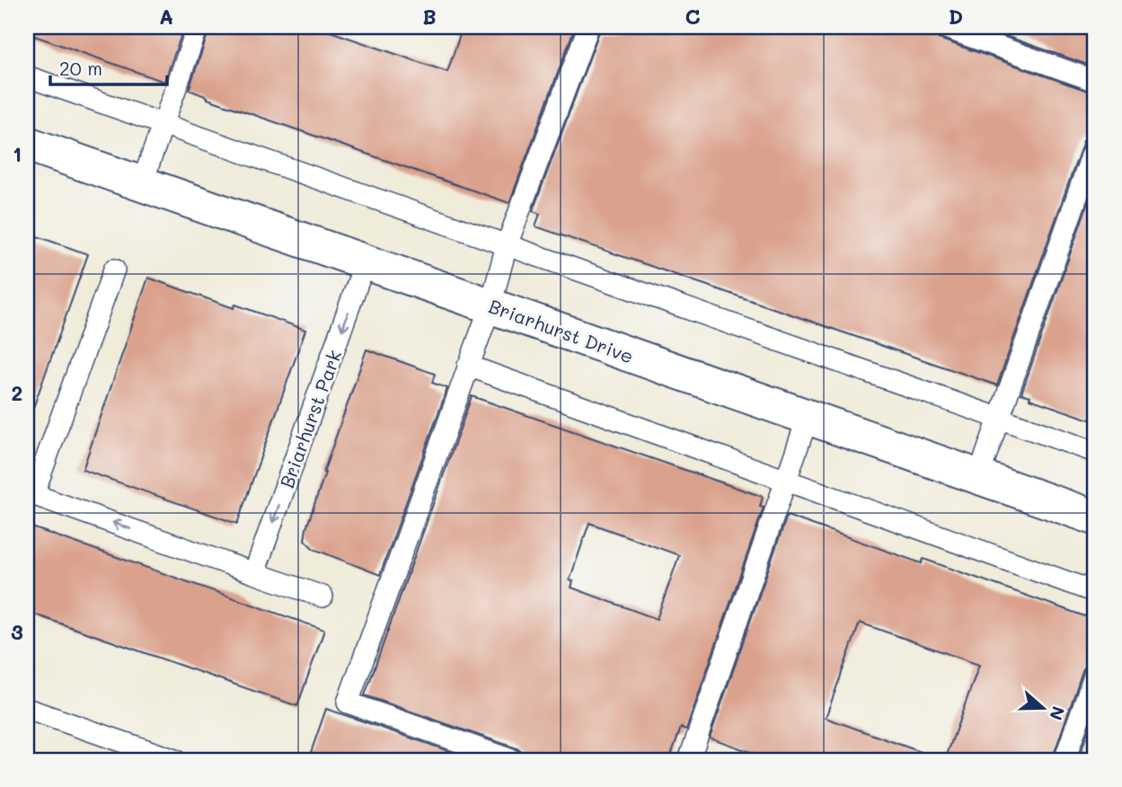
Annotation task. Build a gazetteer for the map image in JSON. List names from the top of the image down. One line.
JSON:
{"streets":{"street":["Briarhurst Drive"],"lane":["Briarhurst Park"]},"crossings":[["Briarhurst Drive","Briarhurst Park"]],"one_way":["Briarhurst Park"],"scale_bar":"20 m","north":"right","grid":{"columns":["A","B","C","D"],"rows":["1","2","3"]}}
